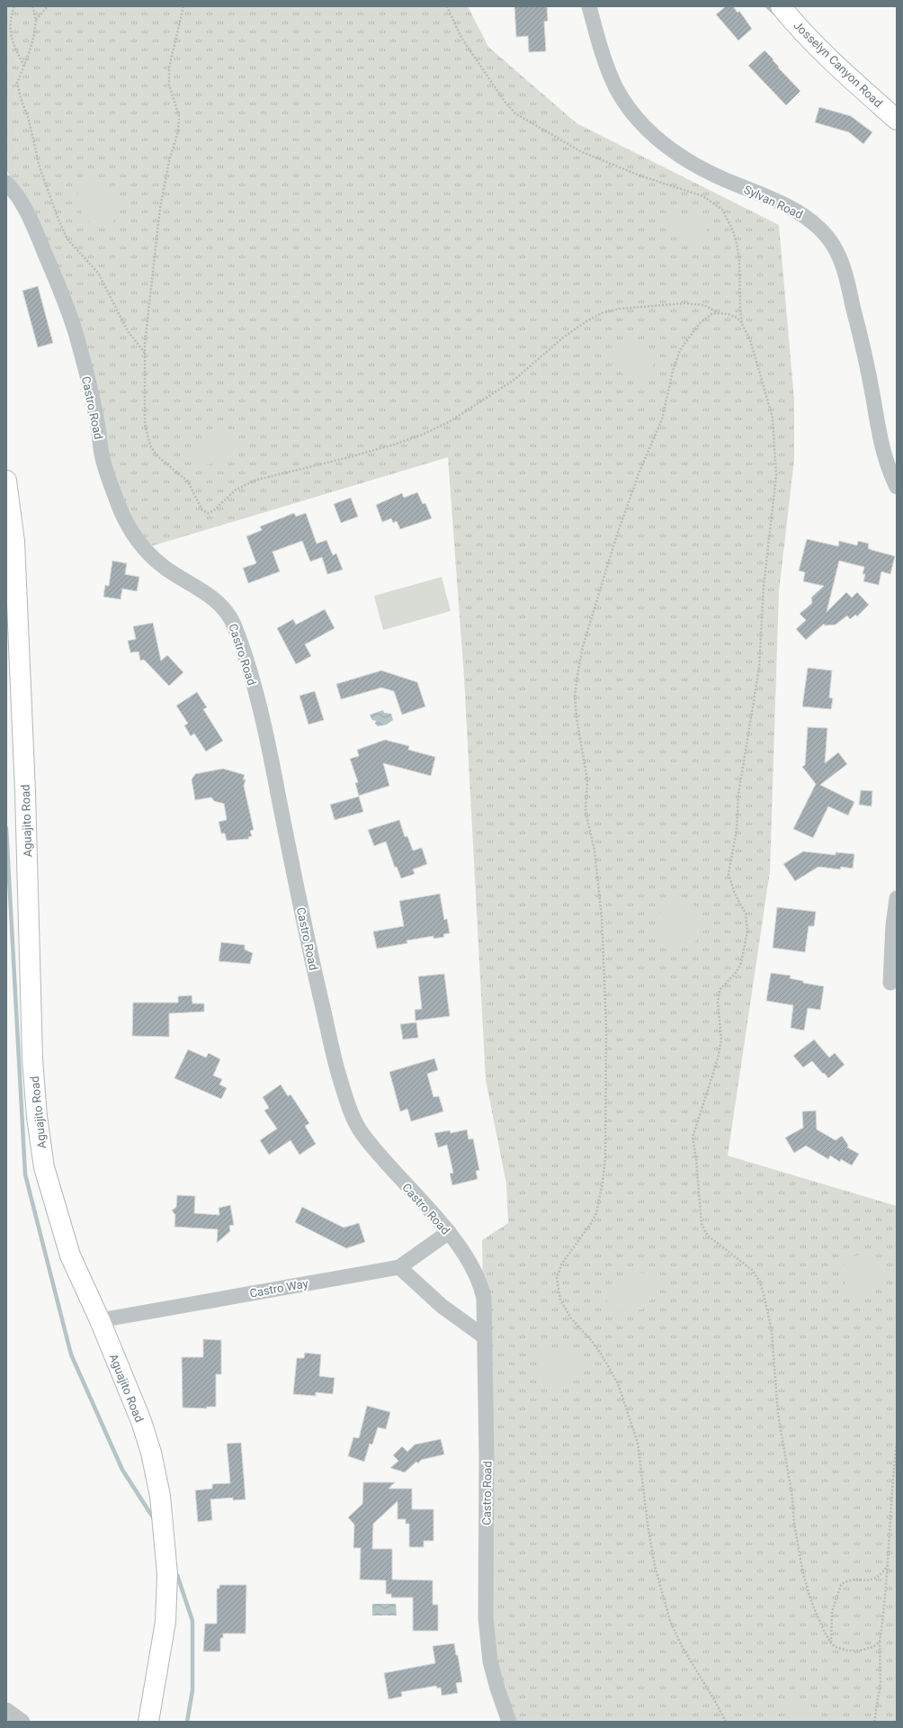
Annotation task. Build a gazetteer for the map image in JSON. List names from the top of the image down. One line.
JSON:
{"streets":{"street":["Josselyn Canyon Road","Sylvan Road","Castro Road","Aguajito Road","Castro Way"]},"crossings":[["Castro Road","Castro Way"],["Aguajito Road","Castro Way"]]}
